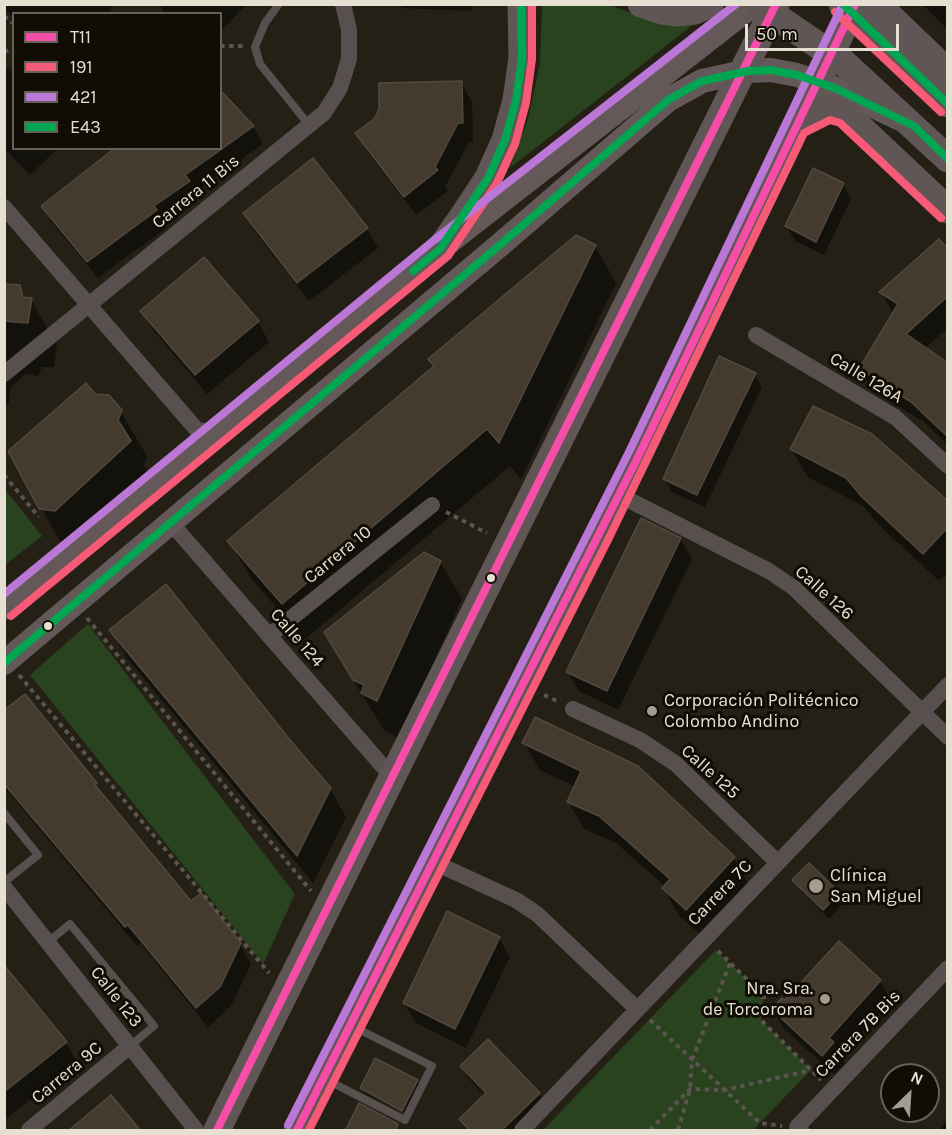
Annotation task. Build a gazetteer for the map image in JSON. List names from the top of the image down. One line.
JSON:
{"streets":{"street":["Carrera 11 Bis","Calle 126A","Carrera 10","Calle 126","Calle 124","Calle 125","Carrera 7C","Calle 123","Carrera 7B Bis","Carrera 9C"]},"crossings":[["Carrera 10","Calle 124"],["Calle 126","Carrera 7C"],["Calle 125","Carrera 7C"],["Calle 123","Carrera 9C"]],"places":["Corporación Politécnico Colombo Andino","Clínica San Miguel","Nra. Sra. de Torcoroma"],"lines":["transit line T11","transit line 191","transit line 421","transit line E43"],"legend":["T11","191","421","E43"],"scale_bar":"50 m","north":"top right"}
